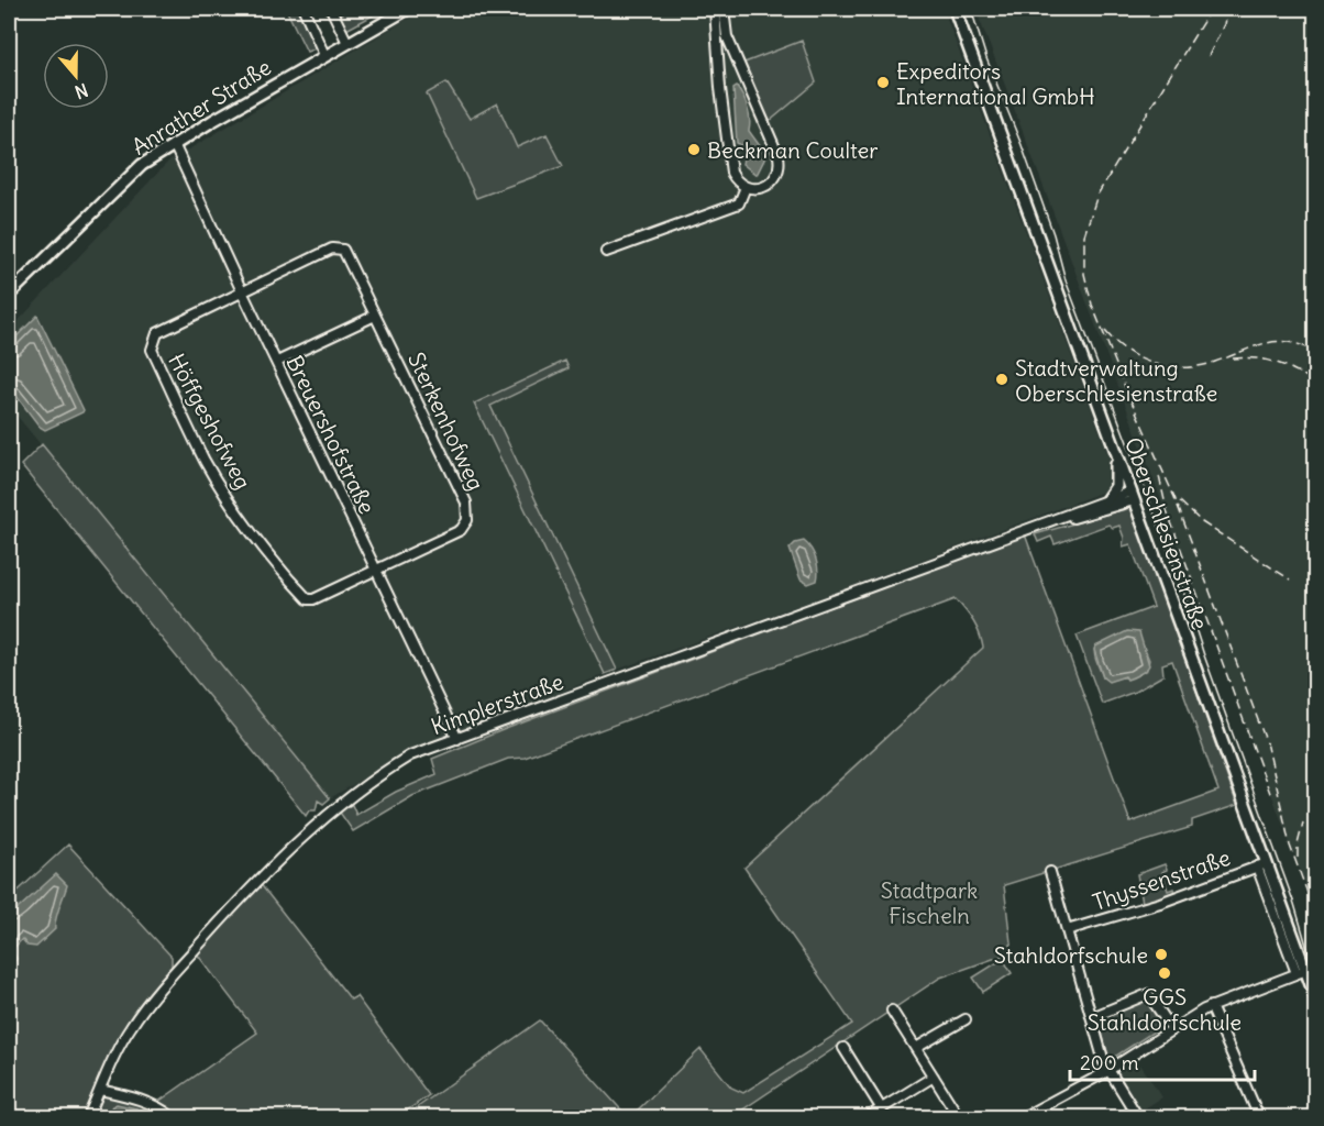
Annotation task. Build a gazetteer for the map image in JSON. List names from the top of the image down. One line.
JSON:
{"streets":{"main road":["Anrather Straße","Oberschlesienstraße"],"street":["Höffgeshofweg","Sterkenhofweg","Breuershofstraße","Kimplerstraße","Thyssenstraße"]},"crossings":[["Anrather Straße","Breuershofstraße"],["Höffgeshofweg","Sterkenhofweg"],["Höffgeshofweg","Breuershofstraße"],["Sterkenhofweg","Breuershofstraße"],["Breuershofstraße","Kimplerstraße"],["Oberschlesienstraße","Kimplerstraße"],["Oberschlesienstraße","Thyssenstraße"]],"parks":["Stadtpark Fischeln"],"places":["Expeditors International GmbH","Beckman Coulter","Stadtverwaltung Oberschlesienstraße","Stahldorfschule","GGS Stahldorfschule"],"scale_bar":"200 m","north":"bottom"}
